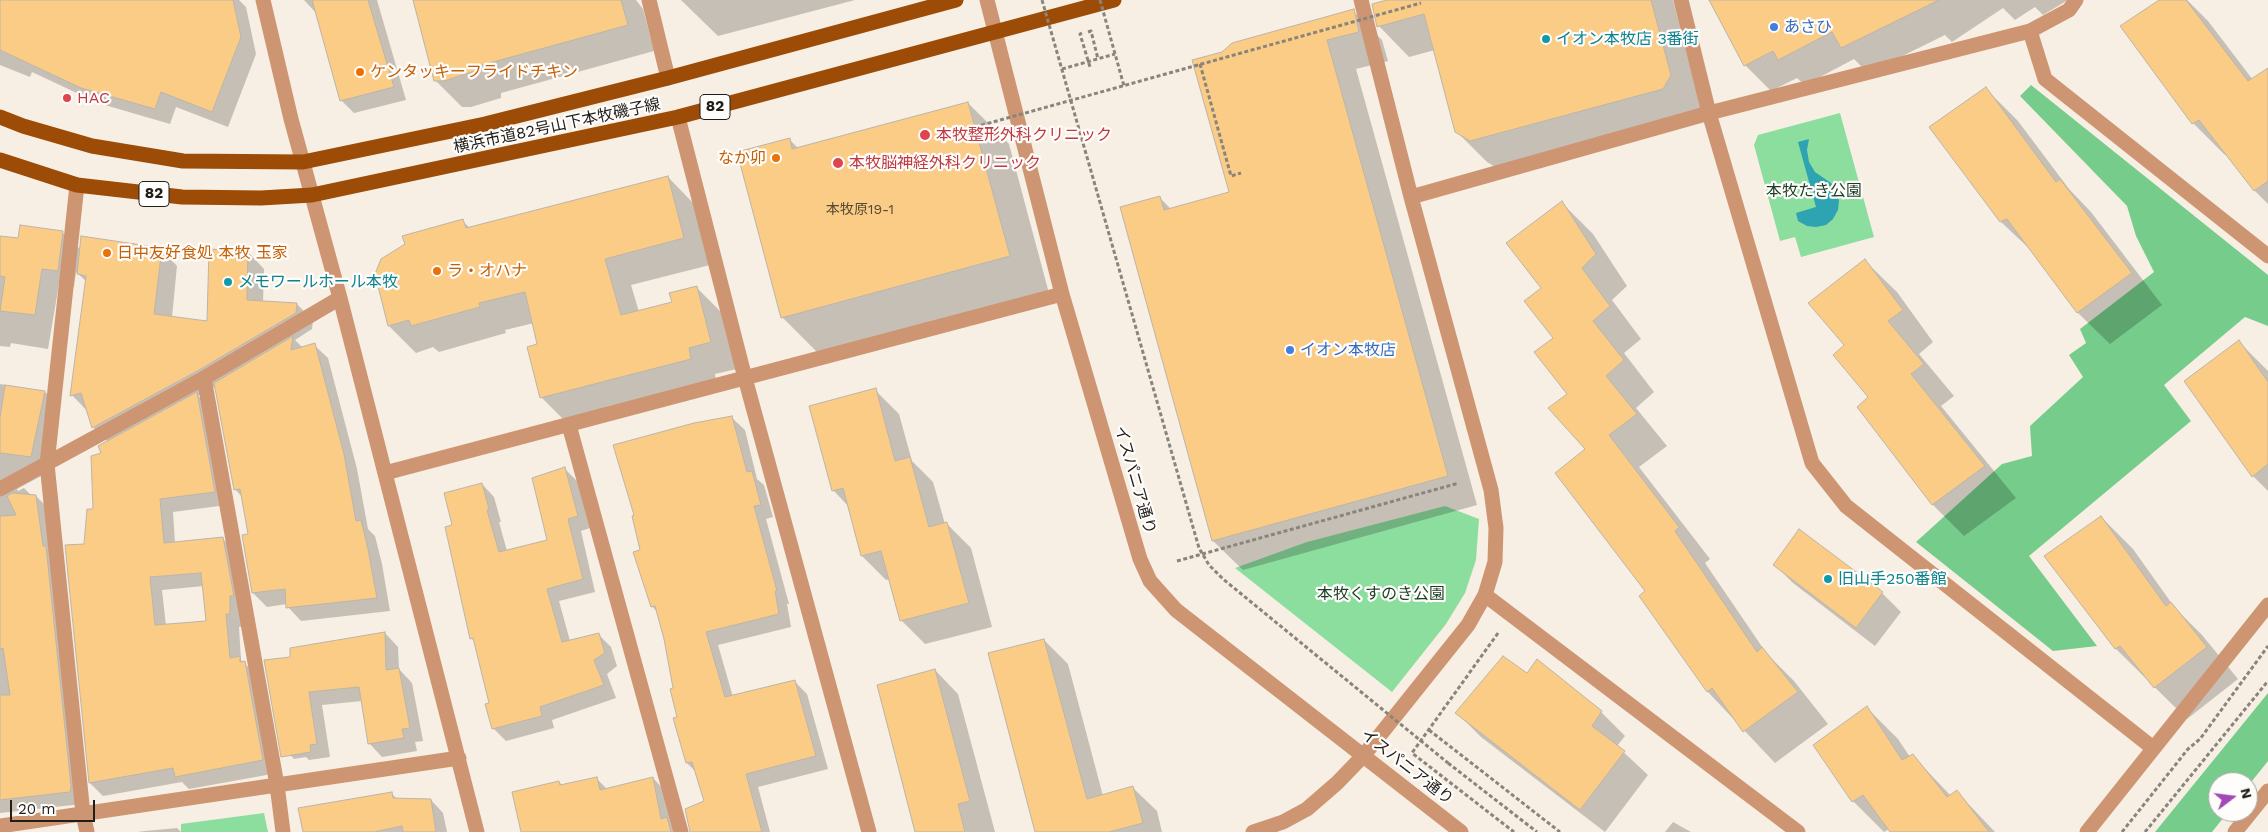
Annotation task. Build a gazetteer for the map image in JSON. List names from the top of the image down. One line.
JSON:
{"streets":{"main road":["82","横浜市道82号山下本牧磯子線"],"street":["イスパニア通り"]},"crossings":[["横浜市道82号山下本牧磯子線","イスパニア通り"]],"parks":["本牧たき公園","本牧くすのき公園"],"places":["あさひ","イオン本牧店 3番街","ケンタッキーフライドチキン","HAC","本牧整形外科クリニック","なか卯","本牧脳神経外科クリニック","日中友好食処 本牧 玉家","ラ・オハナ","メモワールホール本牧","イオン本牧店","旧山手250番館"],"house_numbers":["本牧原19-1"],"scale_bar":"20 m","north":"right"}
